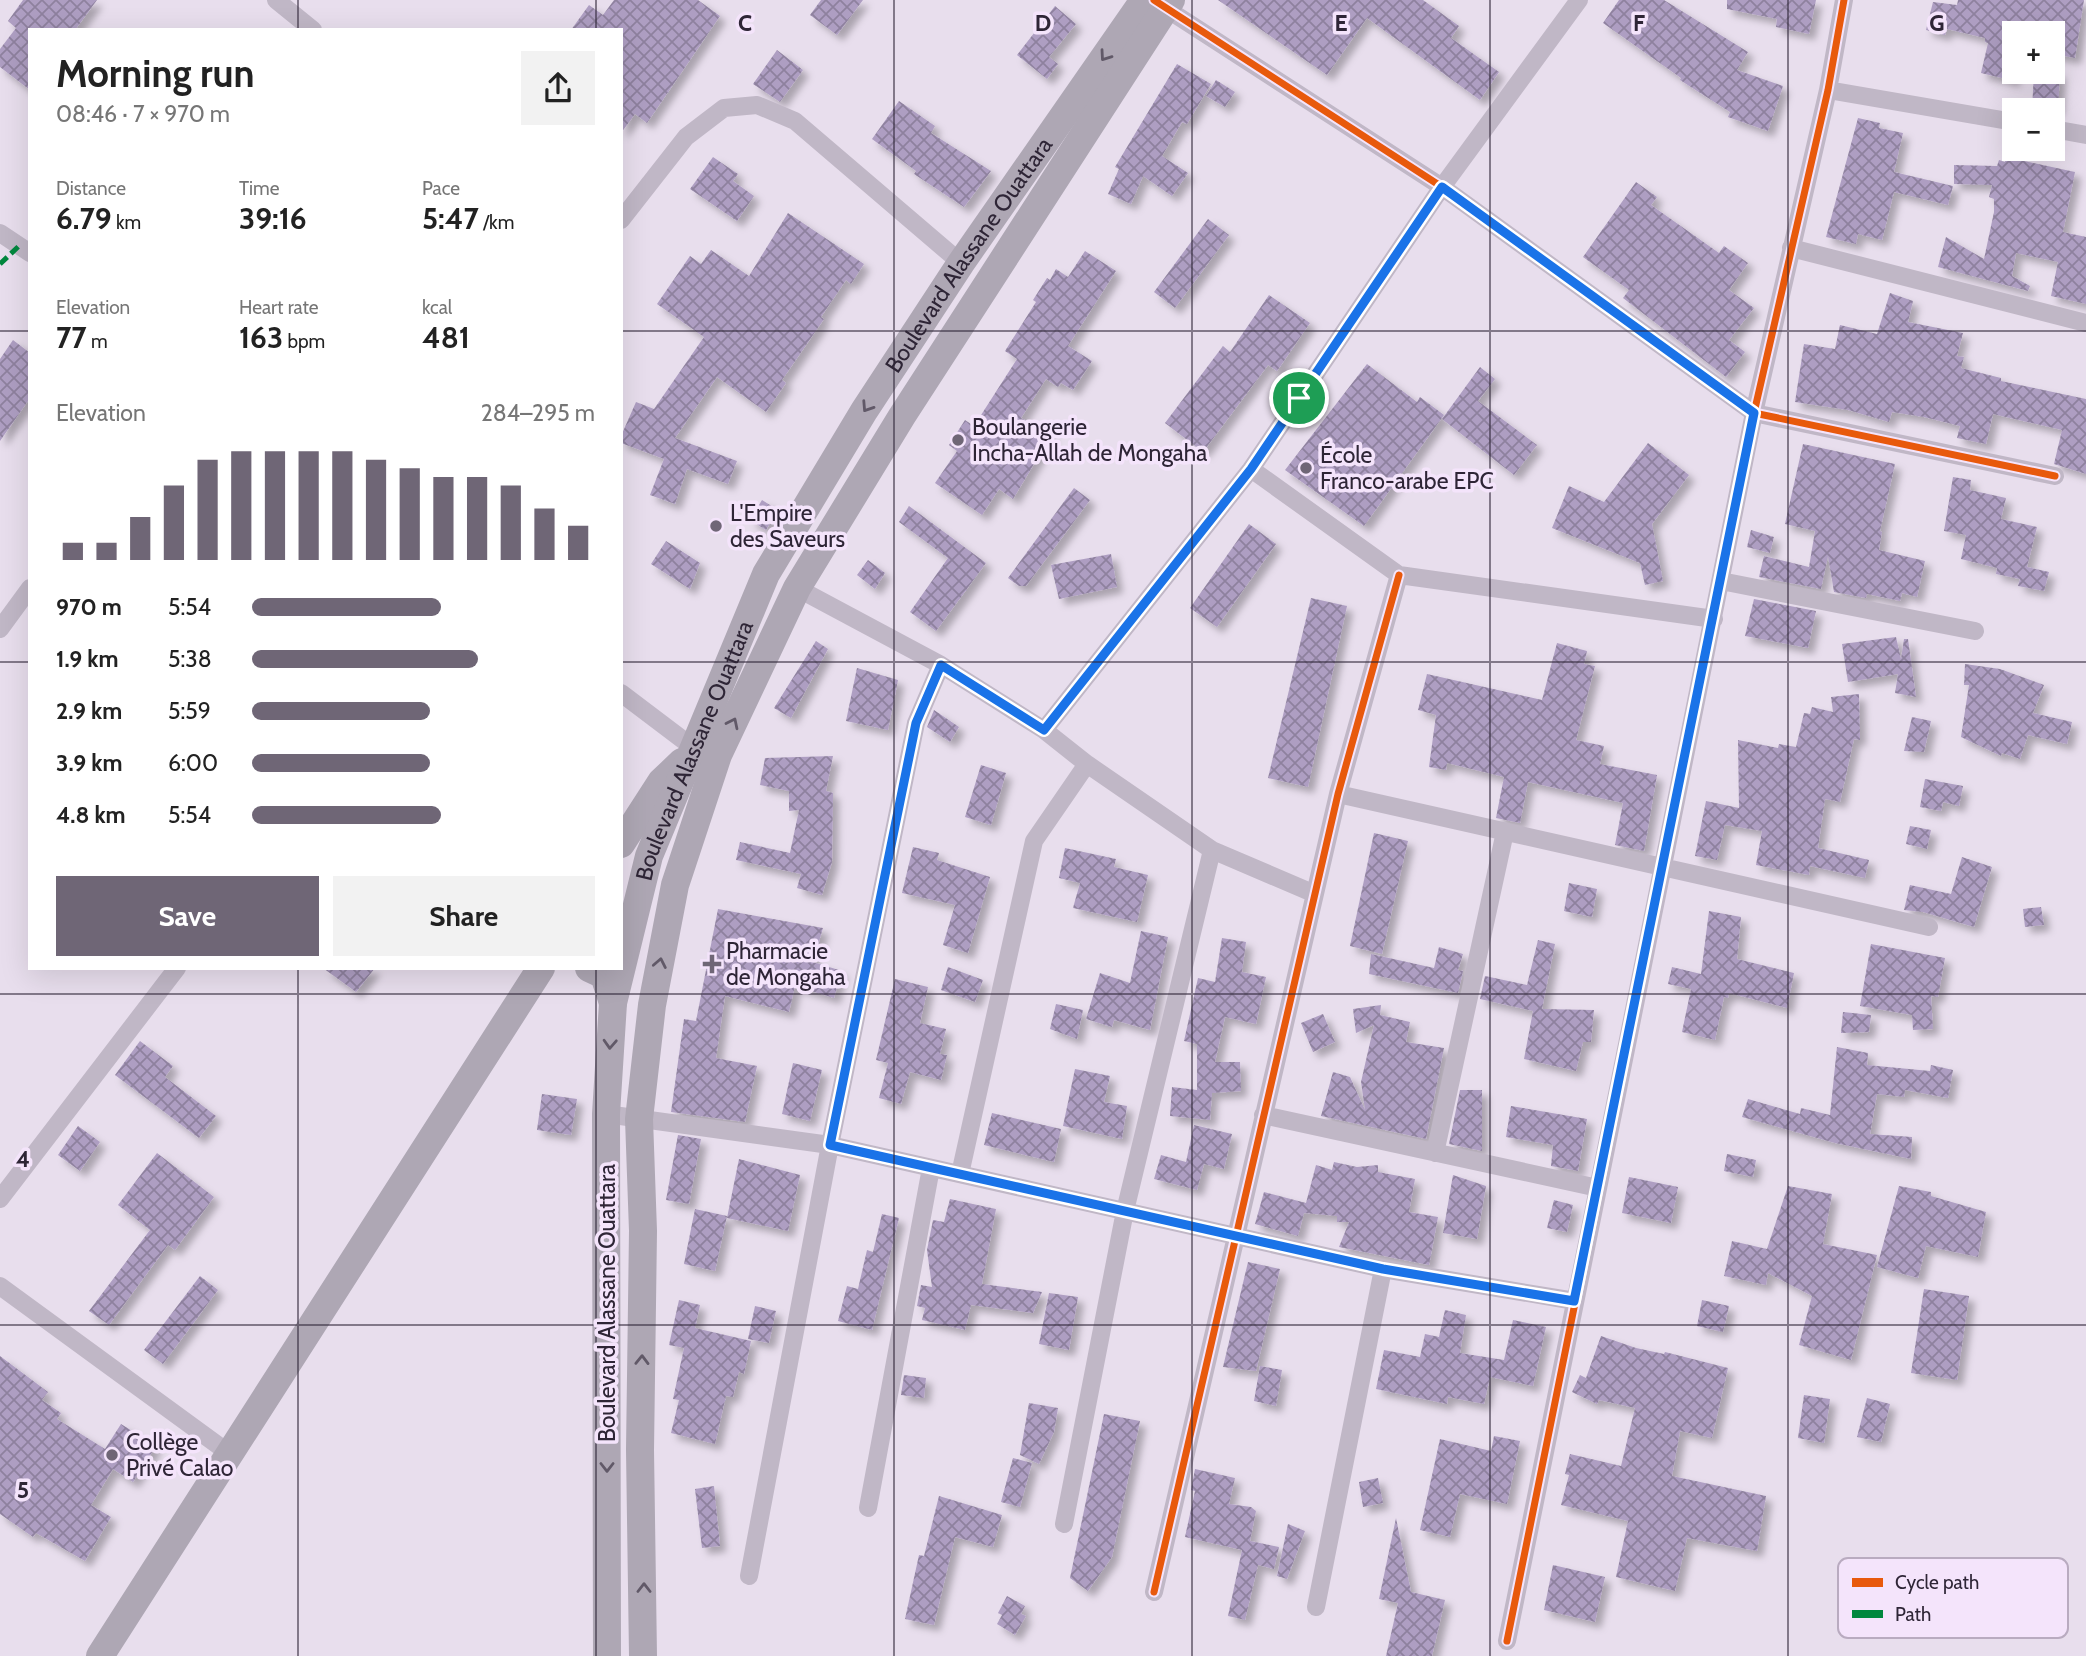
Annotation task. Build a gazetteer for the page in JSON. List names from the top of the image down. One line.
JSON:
{"streets":{"main road":["Boulevard Alassane Ouattara"]},"places":{"other":["Boulangerie Incha-Allah de Mongaha","École Franco-arabe EPC","L'Empire des Saveurs","Collège Privé Calao"],"health":["Pharmacie de Mongaha"]},"legend":["Cycle path","Path"],"page":{"map_buttons":["+","−"],"heading":["Morning run","08:46 · 7 × 970 m"],"stats":[["Distance","6.79 km"],["Time","39:16"],["Pace","5:47 /km"],["Elevation","77 m"],["Heart rate","163 bpm"],["kcal","481"]],"chart":["Elevation","284–295 m"],"list":[{"name":"970 m","note":"5:54"},{"name":"1.9 km","note":"5:38"},{"name":"2.9 km","note":"5:59"},{"name":"3.9 km","note":"6:00"},{"name":"4.8 km","note":"5:54"}],"buttons":["Save","Share"]},"grid":{"columns":["C","D","E","F","G"],"rows":["4","5"]}}
